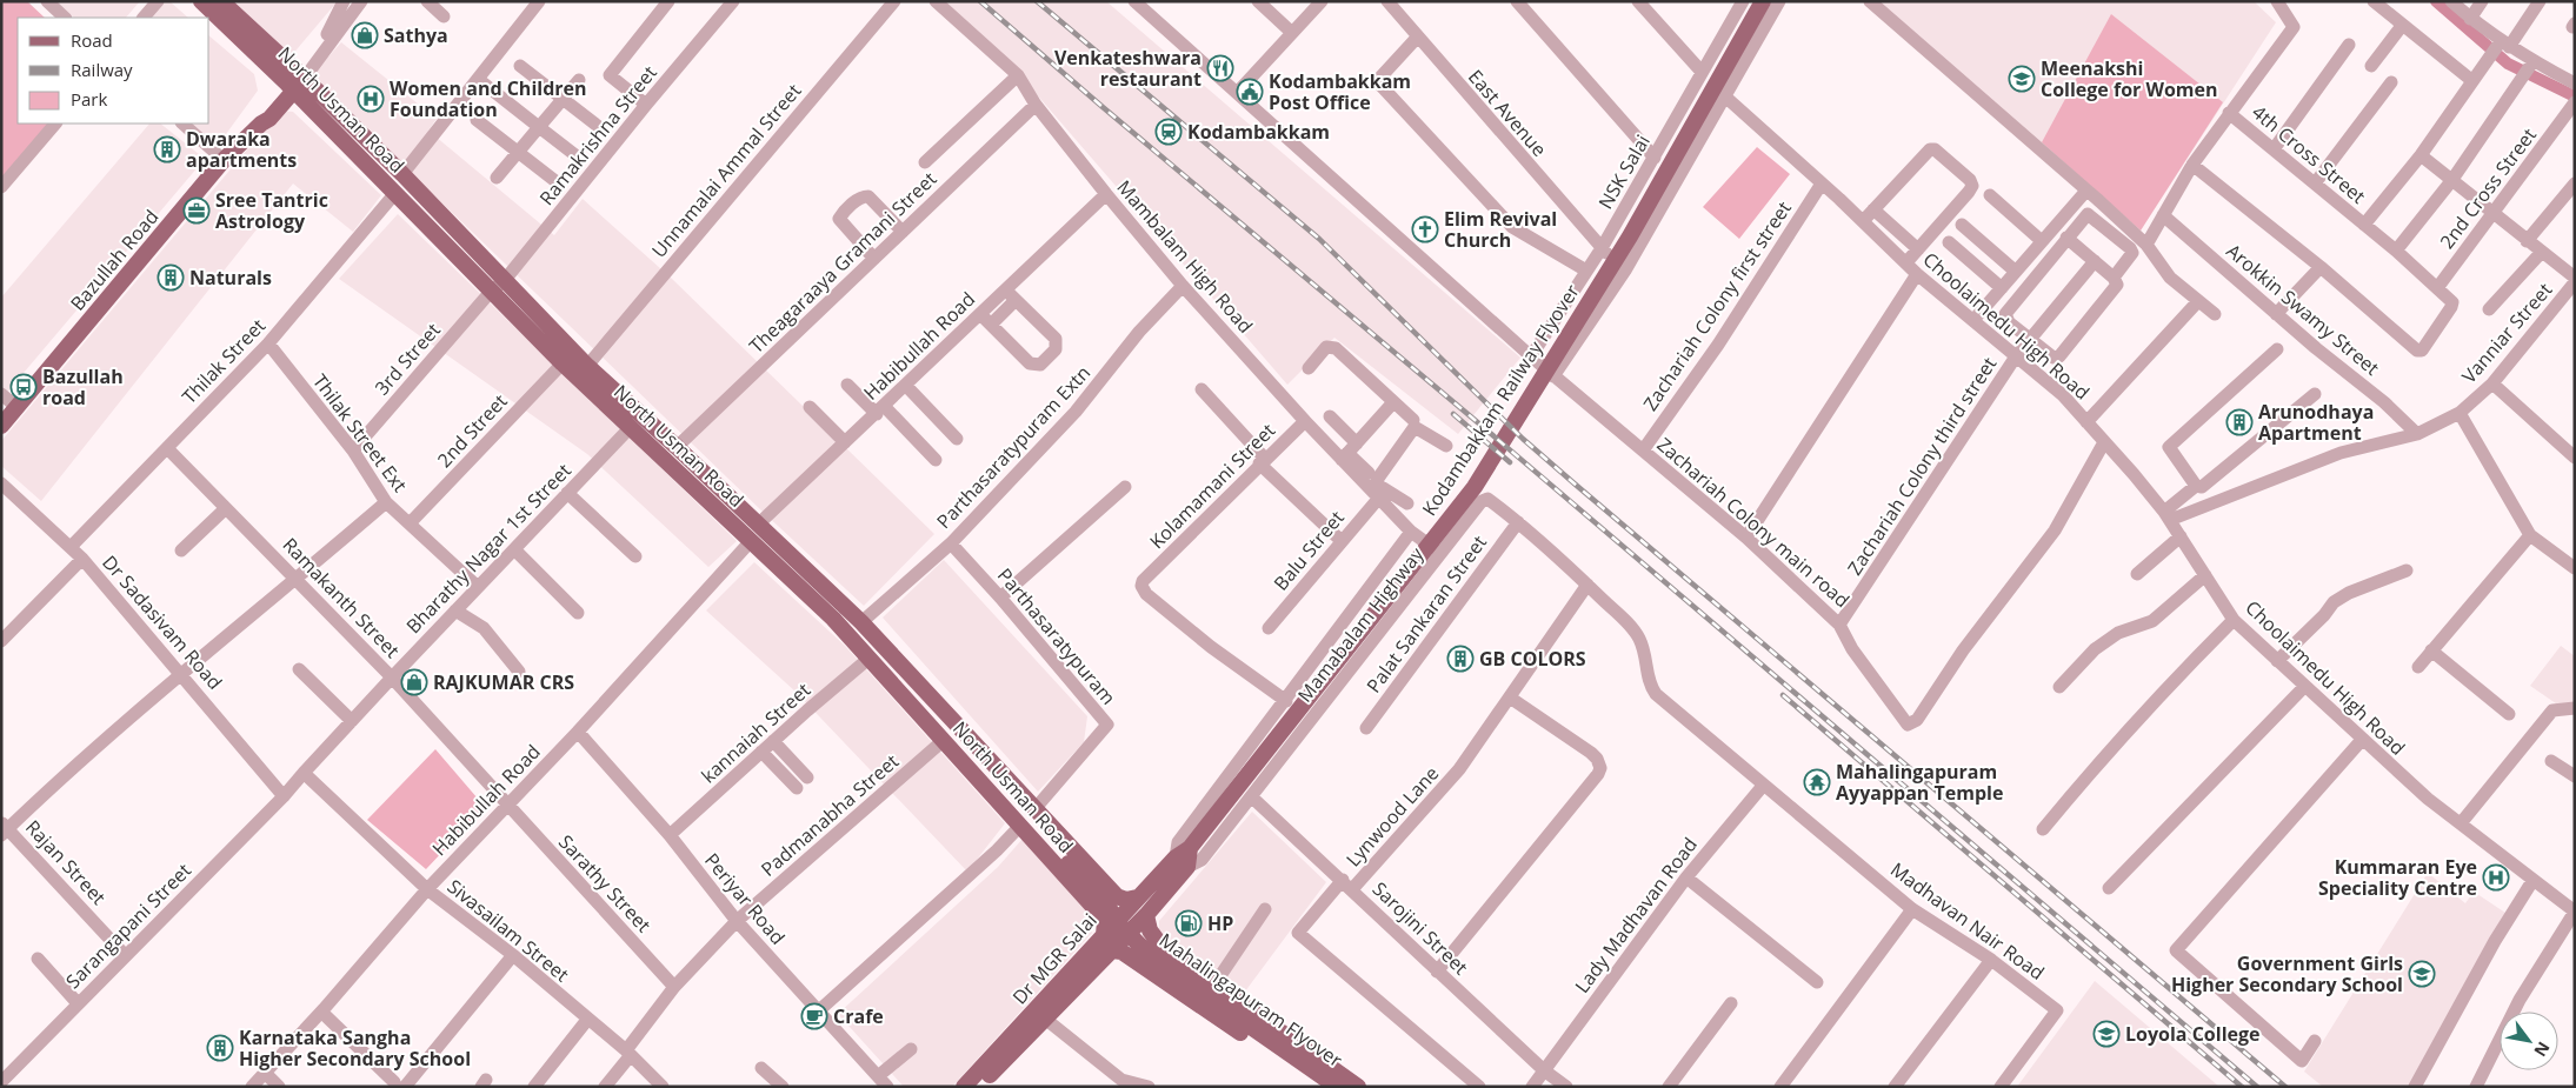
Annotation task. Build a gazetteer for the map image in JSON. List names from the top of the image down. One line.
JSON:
{"streets":{"main road":["North Usman Road","Bazullah Road","Kodambakkam Railway Flyover","Dr MGR Salai","Mahalingapuram Flyover"],"street":["East Avenue","Ramakrishna Street","4th Cross Street","Unnamalai Ammal Street","NSK Salai","2nd Cross Street","Mambalam High Road","Theagaraaya Gramani Street","Zachariah Colony first street","Arokkin Swamy Street","Choolaimedu High Road","Vanniar Street","Habibullah Road","3rd Street","Thilak Street","2nd Street","Thilak Street Ext","Parthasaratypuram Extn","Zachariah Colony third street","Kolamamani Street","Zachariah Colony main road","Bharathy Nagar 1st Street","Balu Street","Ramakanth Street","Palat Sankaran Street","Dr Sadasivam Road","Mamabalam Highway","Parthasaratypuram","kannaiah Street","Padmanabha Street","Lynwood Lane","Rajan Street","Sarathy Street","Periyar Road","Lady Madhavan Road","Madhavan Nair Road","Sarangapani Street","Sarojini Street","Sivasailam Street"]},"crossings":[["North Usman Road","Ramakrishna Street"],["North Usman Road","Unnamalai Ammal Street"],["North Usman Road","Bazullah Road"],["North Usman Road","Theagaraaya Gramani Street"],["North Usman Road","Habibullah Road"],["North Usman Road","3rd Street"],["North Usman Road","Thilak Street"],["North Usman Road","2nd Street"],["North Usman Road","Parthasaratypuram Extn"],["North Usman Road","Bharathy Nagar 1st Street"],["North Usman Road","Parthasaratypuram"],["North Usman Road","kannaiah Street"],["North Usman Road","Padmanabha Street"],["North Usman Road","Dr MGR Salai"],["North Usman Road","Mahalingapuram Flyover"],["East Avenue","NSK Salai"],["Ramakrishna Street","3rd Street"],["4th Cross Street","2nd Cross Street"],["NSK Salai","Zachariah Colony main road"],["Mambalam High Road","Theagaraaya Gramani Street"],["Mambalam High Road","Habibullah Road"],["Mambalam High Road","Parthasaratypuram Extn"],["Mambalam High Road","Kolamamani Street"],["Mambalam High Road","Balu Street"],["Mambalam High Road","Mamabalam Highway"],["Zachariah Colony first street","Choolaimedu High Road"],["Zachariah Colony first street","Zachariah Colony main road"],["Arokkin Swamy Street","Vanniar Street"],["Choolaimedu High Road","Vanniar Street"],["Choolaimedu High Road","Zachariah Colony third street"],["Choolaimedu High Road","Zachariah Colony main road"],["Habibullah Road","Ramakanth Street"],["Habibullah Road","Sarathy Street"],["Habibullah Road","Periyar Road"],["Habibullah Road","Sivasailam Street"],["3rd Street","Thilak Street Ext"],["Thilak Street","Thilak Street Ext"],["Thilak Street","Ramakanth Street"],["Thilak Street","Dr Sadasivam Road"],["Kodambakkam Railway Flyover","Mamabalam Highway"],["Kodambakkam Railway Flyover","Dr MGR Salai"],["2nd Street","Thilak Street Ext"],["Thilak Street Ext","Bharathy Nagar 1st Street"],["Parthasaratypuram Extn","Parthasaratypuram"],["Zachariah Colony third street","Zachariah Colony main road"],["Kolamamani Street","Mamabalam Highway"],["Bharathy Nagar 1st Street","Ramakanth Street"],["Bharathy Nagar 1st Street","Sivasailam Street"],["Ramakanth Street","Sarathy Street"],["Palat Sankaran Street","Madhavan Nair Road"],["Dr Sadasivam Road","Sarangapani Street"],["Mamabalam Highway","Madhavan Nair Road"],["Mamabalam Highway","Sarojini Street"],["Mamabalam Highway","Dr MGR Salai"],["kannaiah Street","Periyar Road"],["kannaiah Street","Mahalingapuram Flyover"],["Padmanabha Street","Sarathy Street"],["Padmanabha Street","Periyar Road"],["Padmanabha Street","Sivasailam Street"],["Lynwood Lane","Madhavan Nair Road"],["Lynwood Lane","Sarojini Street"],["Rajan Street","Sarangapani Street"],["Lady Madhavan Road","Madhavan Nair Road"],["Lady Madhavan Road","Sarojini Street"]],"places":{"shop":["Sathya","RAJKUMAR CRS"],"restaurant":["Venkateshwara restaurant"],"school or university":["Meenakshi College for Women","Government Girls Higher Secondary School","Loyola College"],"public building":["Kodambakkam Post Office"],"hospital":["Women and Children Foundation","Kummaran Eye Speciality Centre"],"station":["Kodambakkam"],"building":["Dwaraka apartments","Naturals","Arunodhaya Apartment","GB COLORS","Karnataka Sangha Higher Secondary School"],"office":["Sree Tantric Astrology"],"church":["Elim Revival Church"],"bus stop":["Bazullah road"],"temple":["Mahalingapuram Ayyappan Temple"],"fuel station":["HP"],"cafe":["Crafe"]},"legend":["Road","Railway","Park"],"north":"bottom right"}
